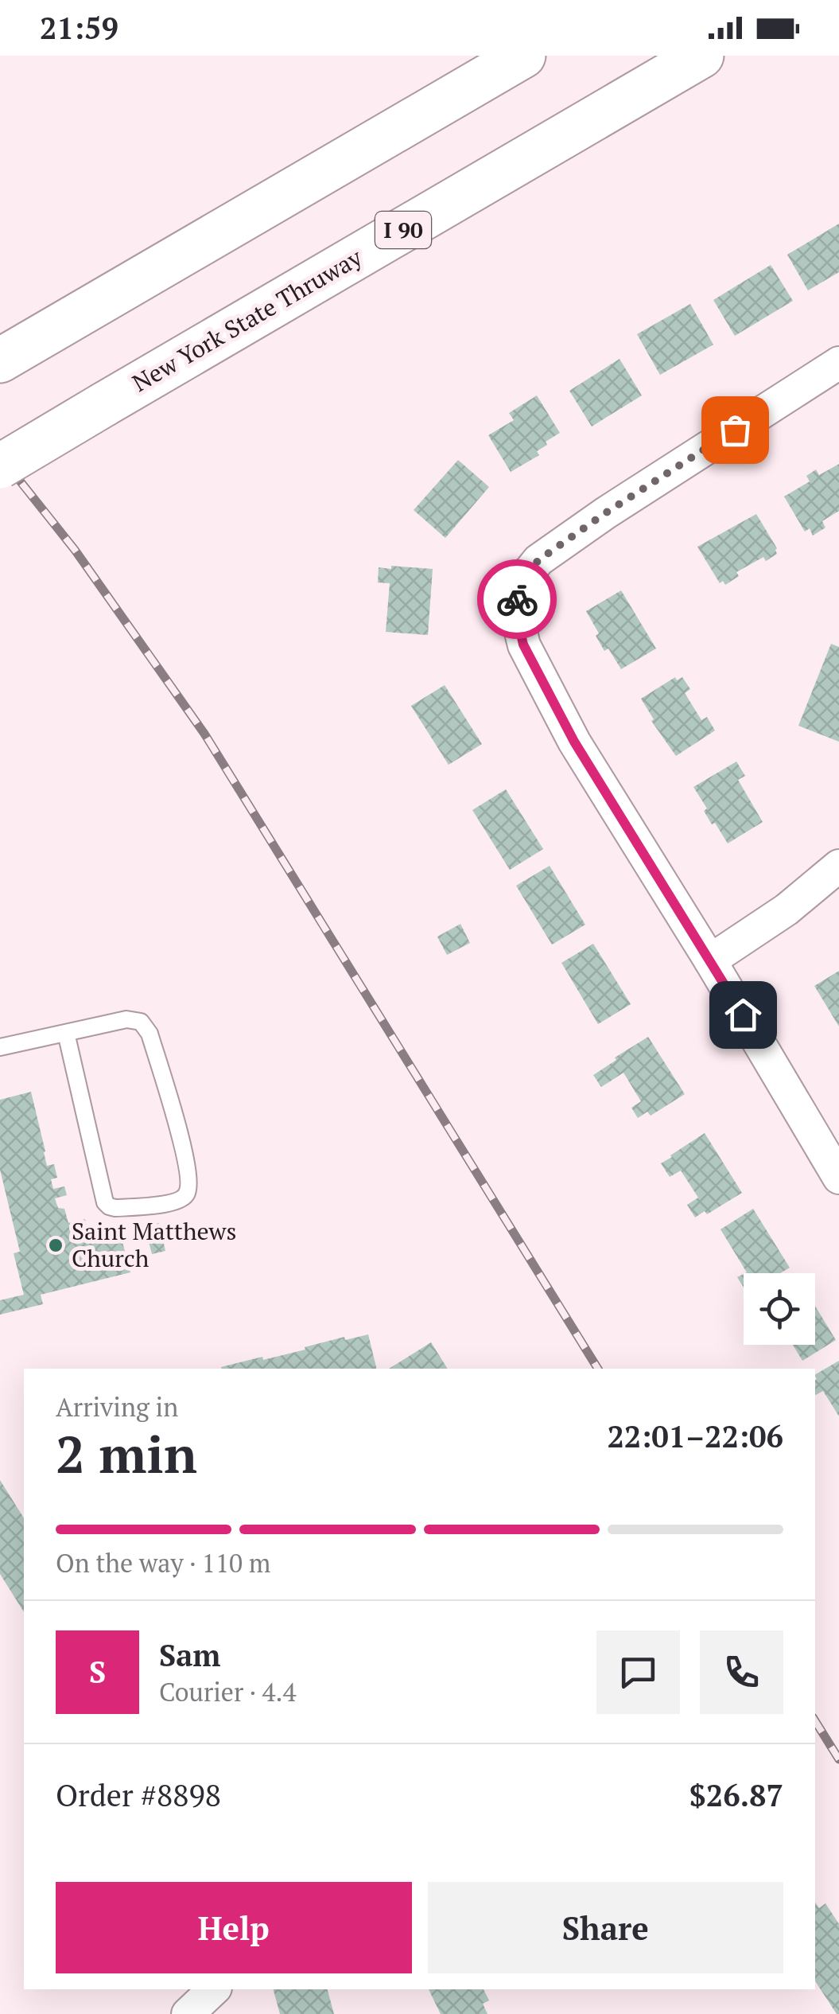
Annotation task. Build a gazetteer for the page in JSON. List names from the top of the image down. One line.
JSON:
{"streets":{"highway":["I 90","New York State Thruway"]},"places":["Saint Matthews Church"],"page":{"status":"21:59","heading":["2 min","Arriving in","22:01–22:06"],"panel":["Sam","Courier · 4.4","Order #8898","$26.87"],"bar":"On the way · 110 m","round":"S","buttons":["Help","Share"]}}
